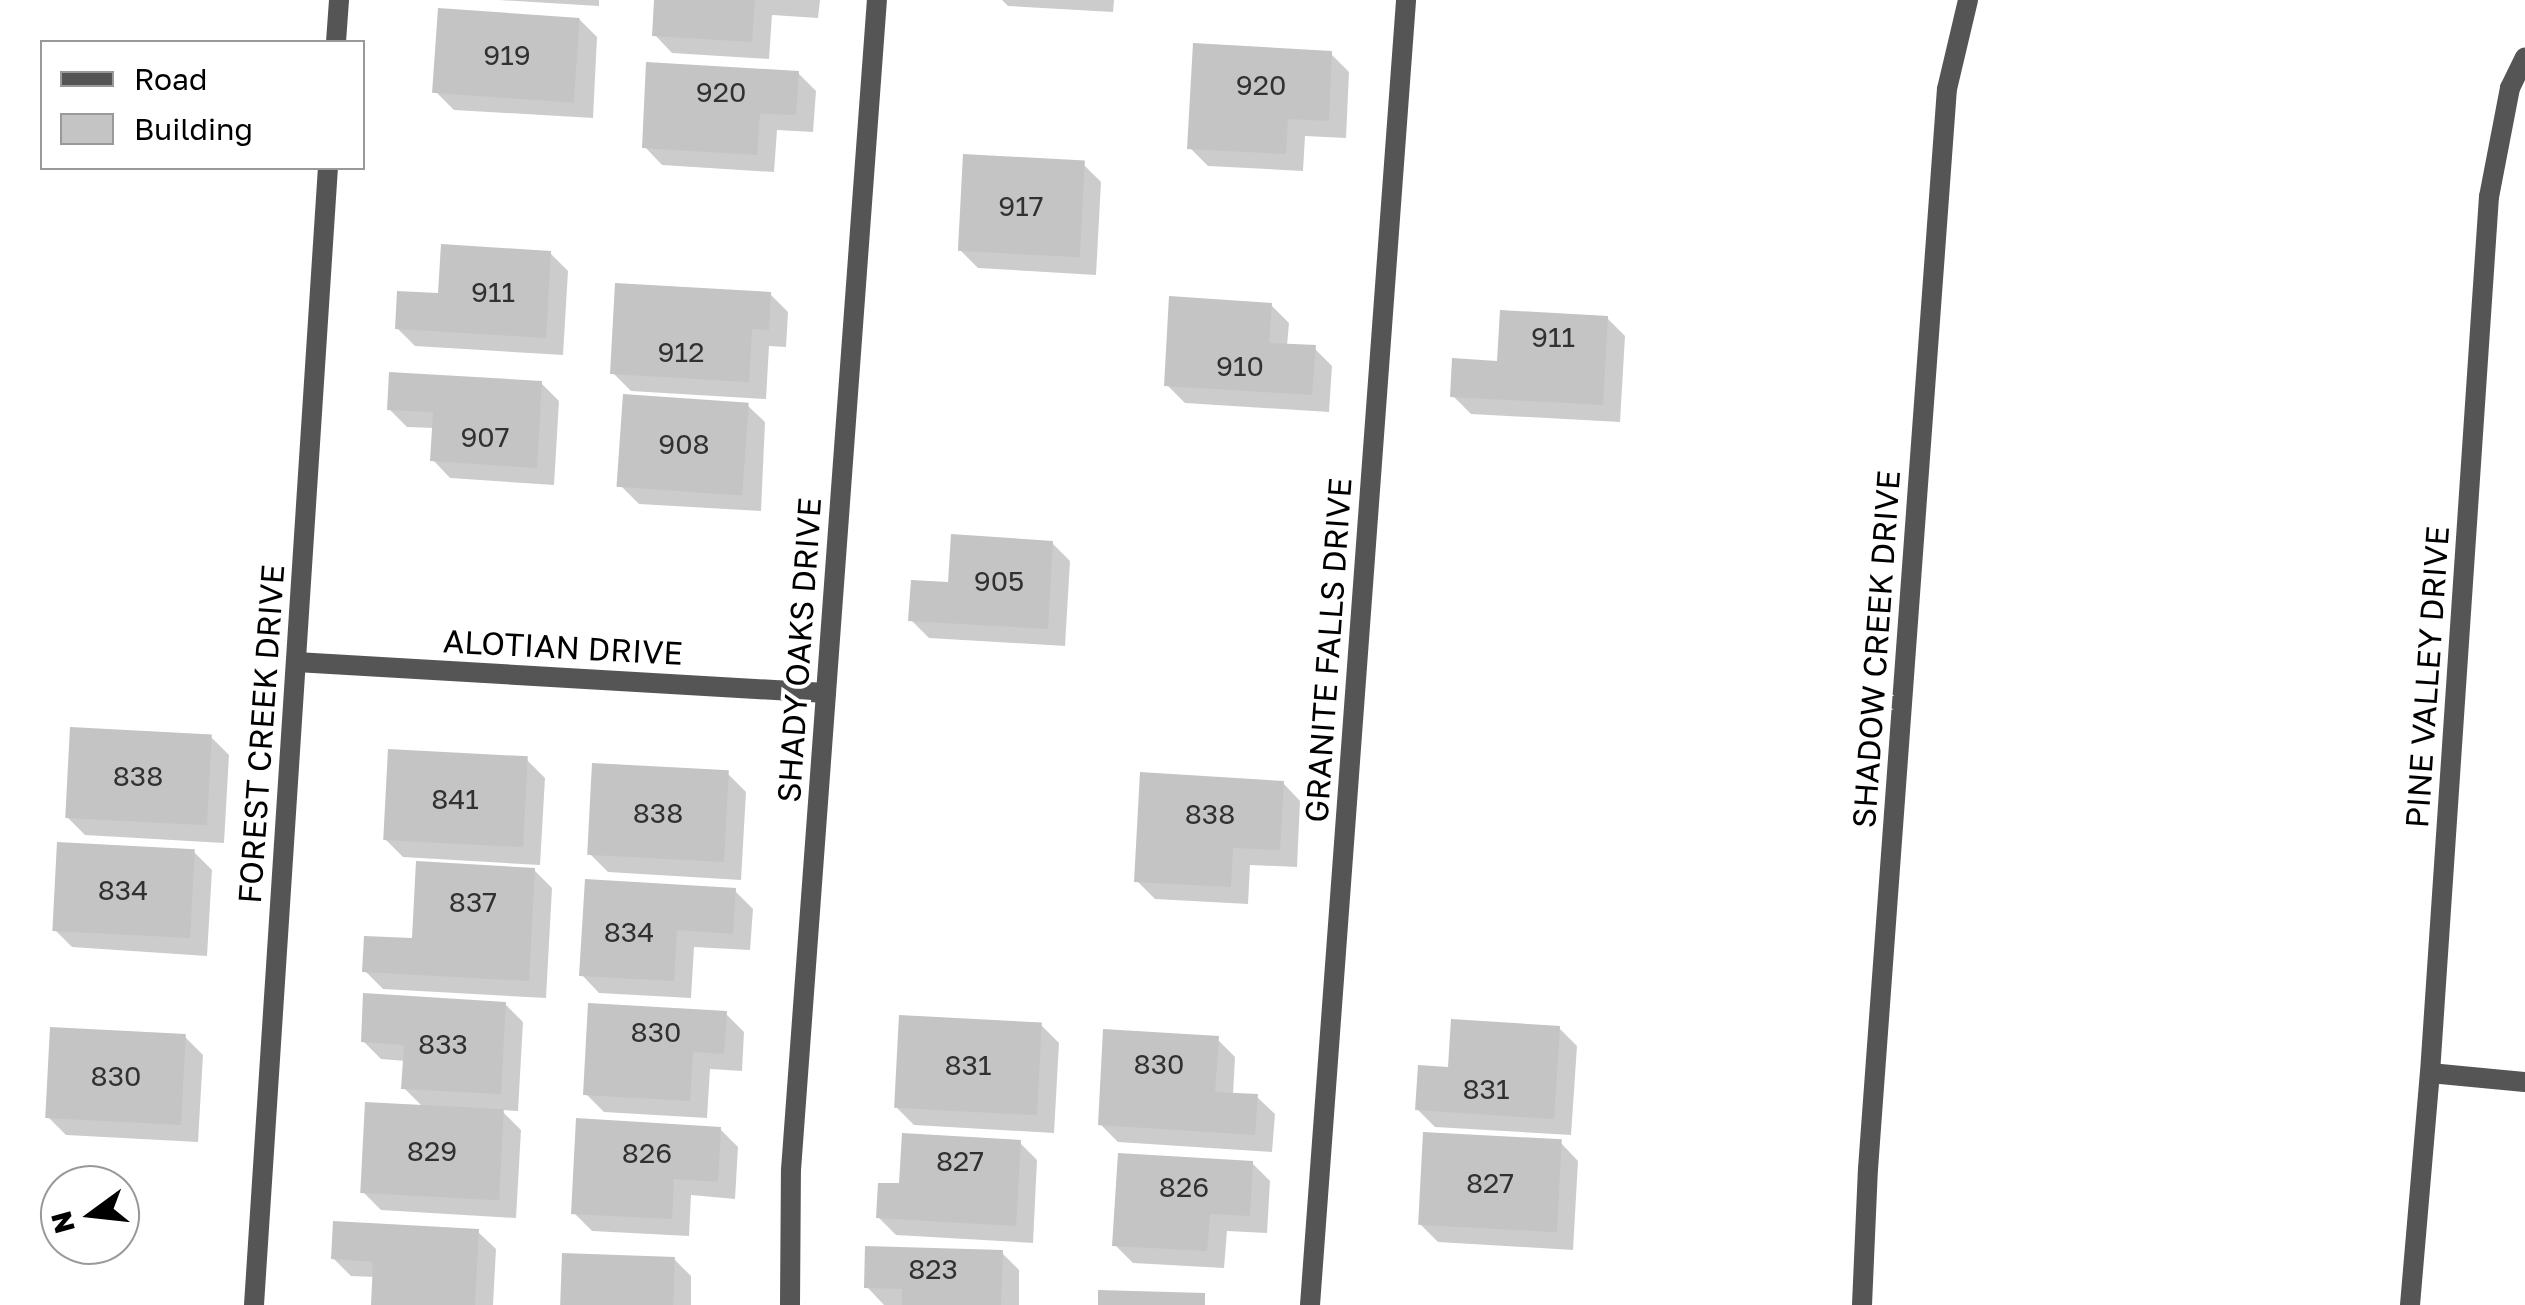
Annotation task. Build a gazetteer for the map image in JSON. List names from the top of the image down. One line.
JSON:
{"streets":{"street":["ALOTIAN DRIVE","SHADOW CREEK DRIVE","SHADY OAKS DRIVE","GRANITE FALLS DRIVE","PINE VALLEY DRIVE","FOREST CREEK DRIVE"]},"crossings":[["ALOTIAN DRIVE","SHADY OAKS DRIVE"],["ALOTIAN DRIVE","FOREST CREEK DRIVE"]],"house_numbers":["919","920","920","917","911","911","912","910","907","908","905","838","841","838","838","834","837","834","830","833","830","831","830","831","829","826","827","827","826","823"],"legend":["Road","Building"],"north":"left"}
